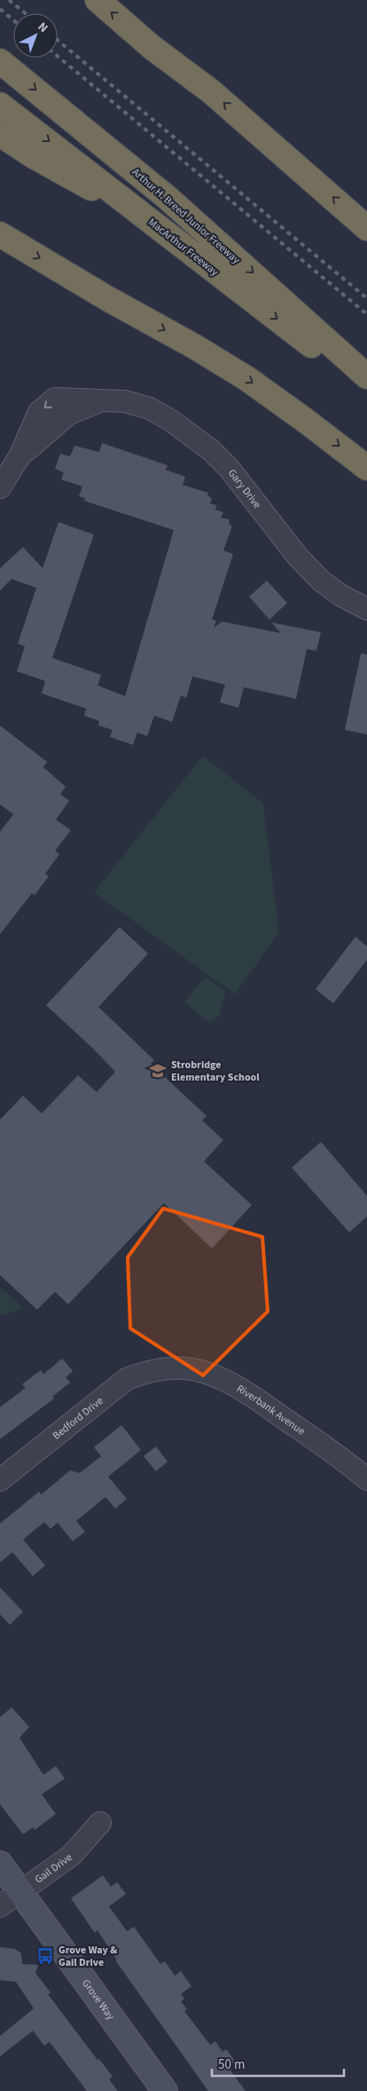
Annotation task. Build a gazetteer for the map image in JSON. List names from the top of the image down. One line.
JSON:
{"streets":{"highway":["Arthur H. Breed Junior Freeway","MacArthur Freeway"],"main road":["Grove Way"],"street":["Gary Drive","Riverbank Avenue","Bedford Drive","Gail Drive"]},"crossings":[["Riverbank Avenue","Bedford Drive"],["Gail Drive","Grove Way"]],"places":{"school or university":["Strobridge Elementary School"],"bus stop":["Grove Way & Gail Drive"]},"scale_bar":"50 m","north":"top right"}
